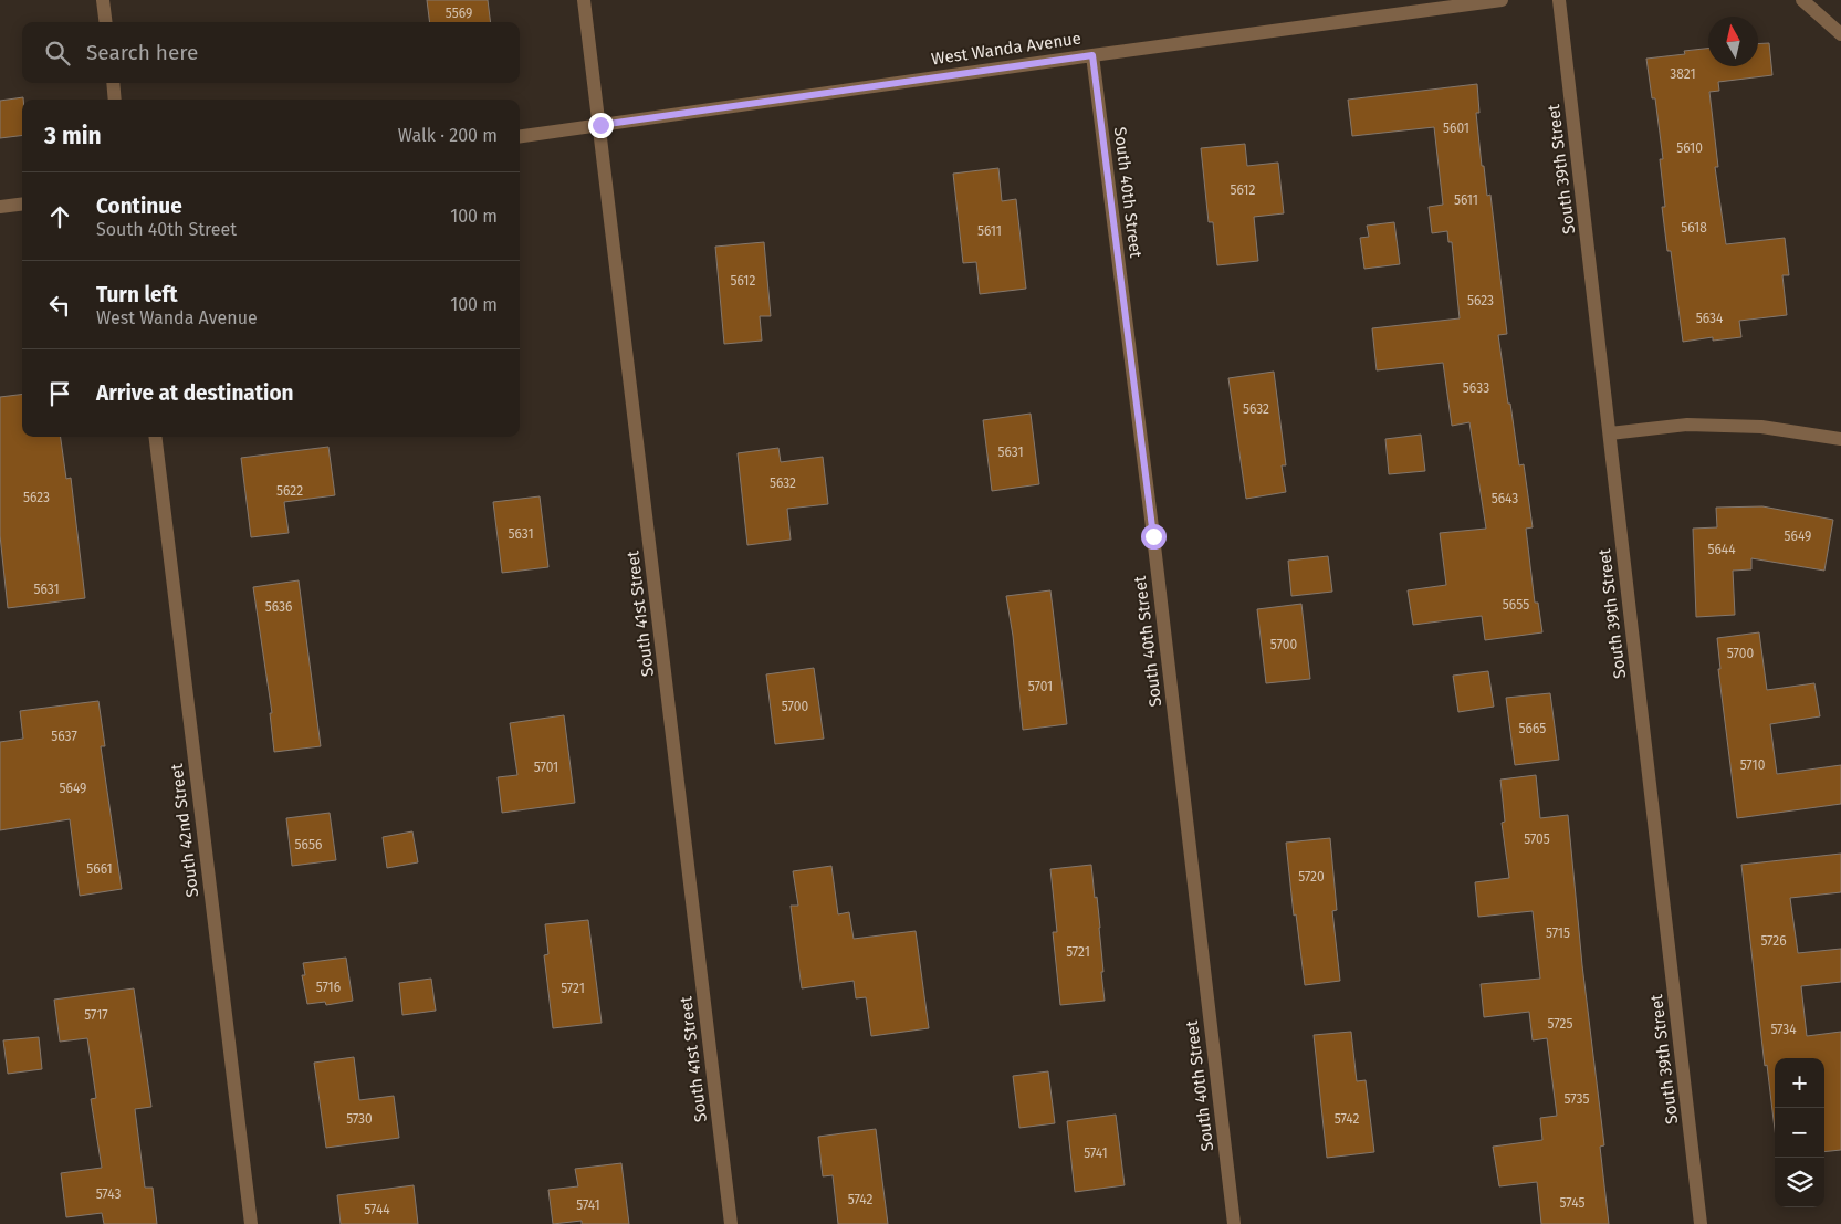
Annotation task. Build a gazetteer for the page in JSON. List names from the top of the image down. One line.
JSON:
{"streets":{"street":["West Wanda Avenue","South 39th Street","South 40th Street","South 41st Street","South 42nd Street"]},"crossings":[["West Wanda Avenue","South 40th Street"],["West Wanda Avenue","South 41st Street"]],"house_numbers":["5569","3821","5601","5610","5612","5611","5618","5611","5612","5623","5634","5633","5632","5631","5632","5622","5623","5643","5631","5649","5644","5631","5655","5636","5700","5700","5701","5700","5665","5637","5710","5701","5649","5705","5656","5661","5720","5715","5726","5721","5716","5721","5717","5725","5734","5735","5730","5742","5741","5743","5742","5745","5741","5744"],"north":"top","page":{"search":"Search here","heading":["3 min","Walk · 200 m"],"list":[["Continue","South 40th Street","100 m"],["Turn left","West Wanda Avenue","100 m"],"Arrive at destination"],"map_buttons":["+","−"]}}
